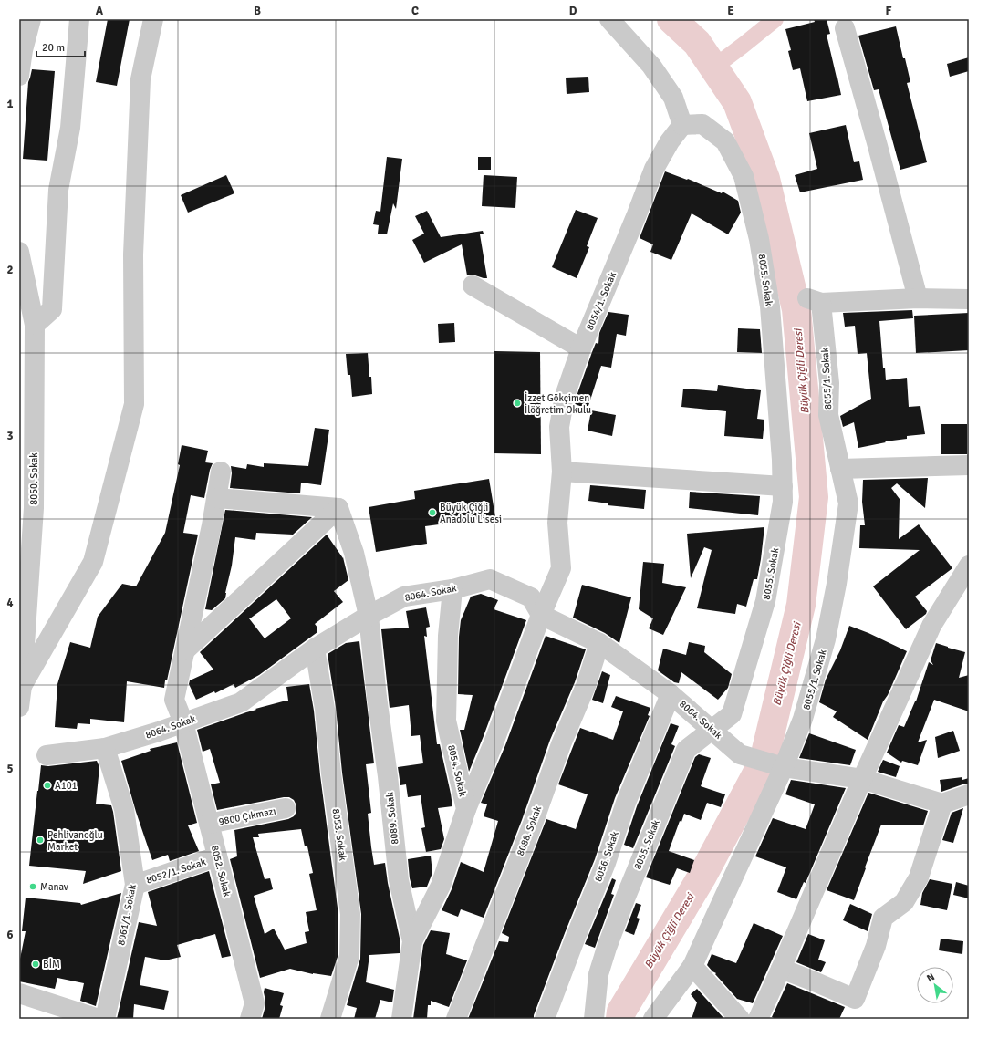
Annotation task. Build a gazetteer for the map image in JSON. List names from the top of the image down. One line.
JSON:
{"streets":{"street":["8055. Sokak","8054/1. Sokak","8055/1. Sokak","8050. Sokak","8064. Sokak","8054. Sokak","9800 Çıkmazı","8089. Sokak","8088. Sokak","8053. Sokak","8056. Sokak","8052/1. Sokak","8052. Sokak","8061/1. Sokak"]},"crossings":[["8055. Sokak","8054/1. Sokak"],["8055. Sokak","8064. Sokak"],["8054/1. Sokak","8064. Sokak"],["8054/1. Sokak","8054. Sokak"],["8055/1. Sokak","8064. Sokak"],["8064. Sokak","8054. Sokak"],["8064. Sokak","8089. Sokak"],["8064. Sokak","8088. Sokak"],["8064. Sokak","8053. Sokak"],["8064. Sokak","8056. Sokak"],["8064. Sokak","8052. Sokak"],["8064. Sokak","8061/1. Sokak"],["8054. Sokak","8089. Sokak"],["9800 Çıkmazı","8052. Sokak"],["8052/1. Sokak","8052. Sokak"],["8052/1. Sokak","8061/1. Sokak"]],"water":["Büyük Çiğli Deresi"],"places":["İzzet Gökçimen İlöğretim Okulu","Büyük Çiğli Anadolu Lisesi","A101","Pehlivanoğlu Market","Manav","BİM"],"scale_bar":"20 m","north":"top left","grid":{"columns":["A","B","C","D","E","F"],"rows":["1","2","3","4","5","6"]}}
